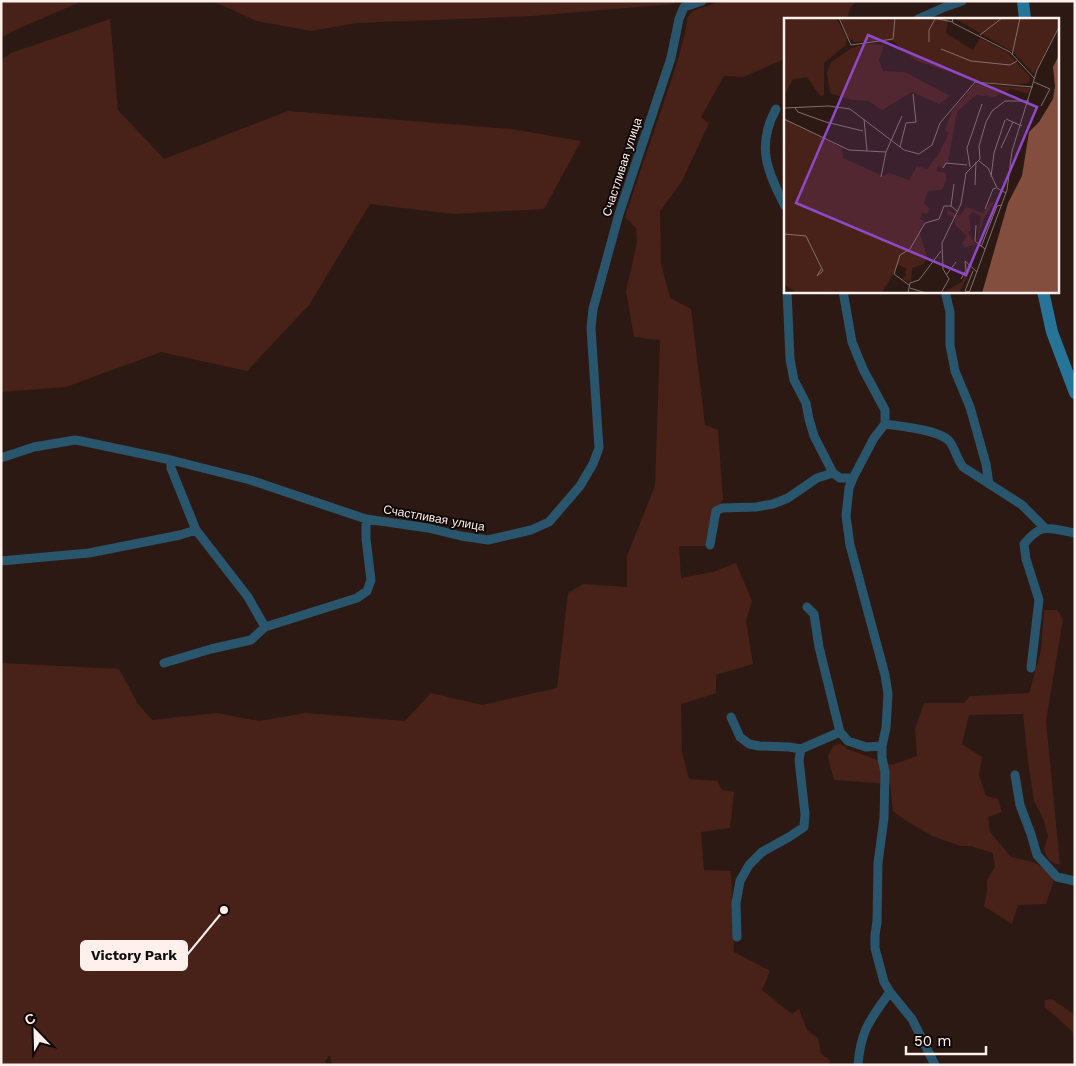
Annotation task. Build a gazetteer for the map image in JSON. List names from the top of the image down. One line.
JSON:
{"streets":{"street":["Счастливая улица"]},"places":["Victory Park"],"scale_bar":"50 m","north":"top left"}
